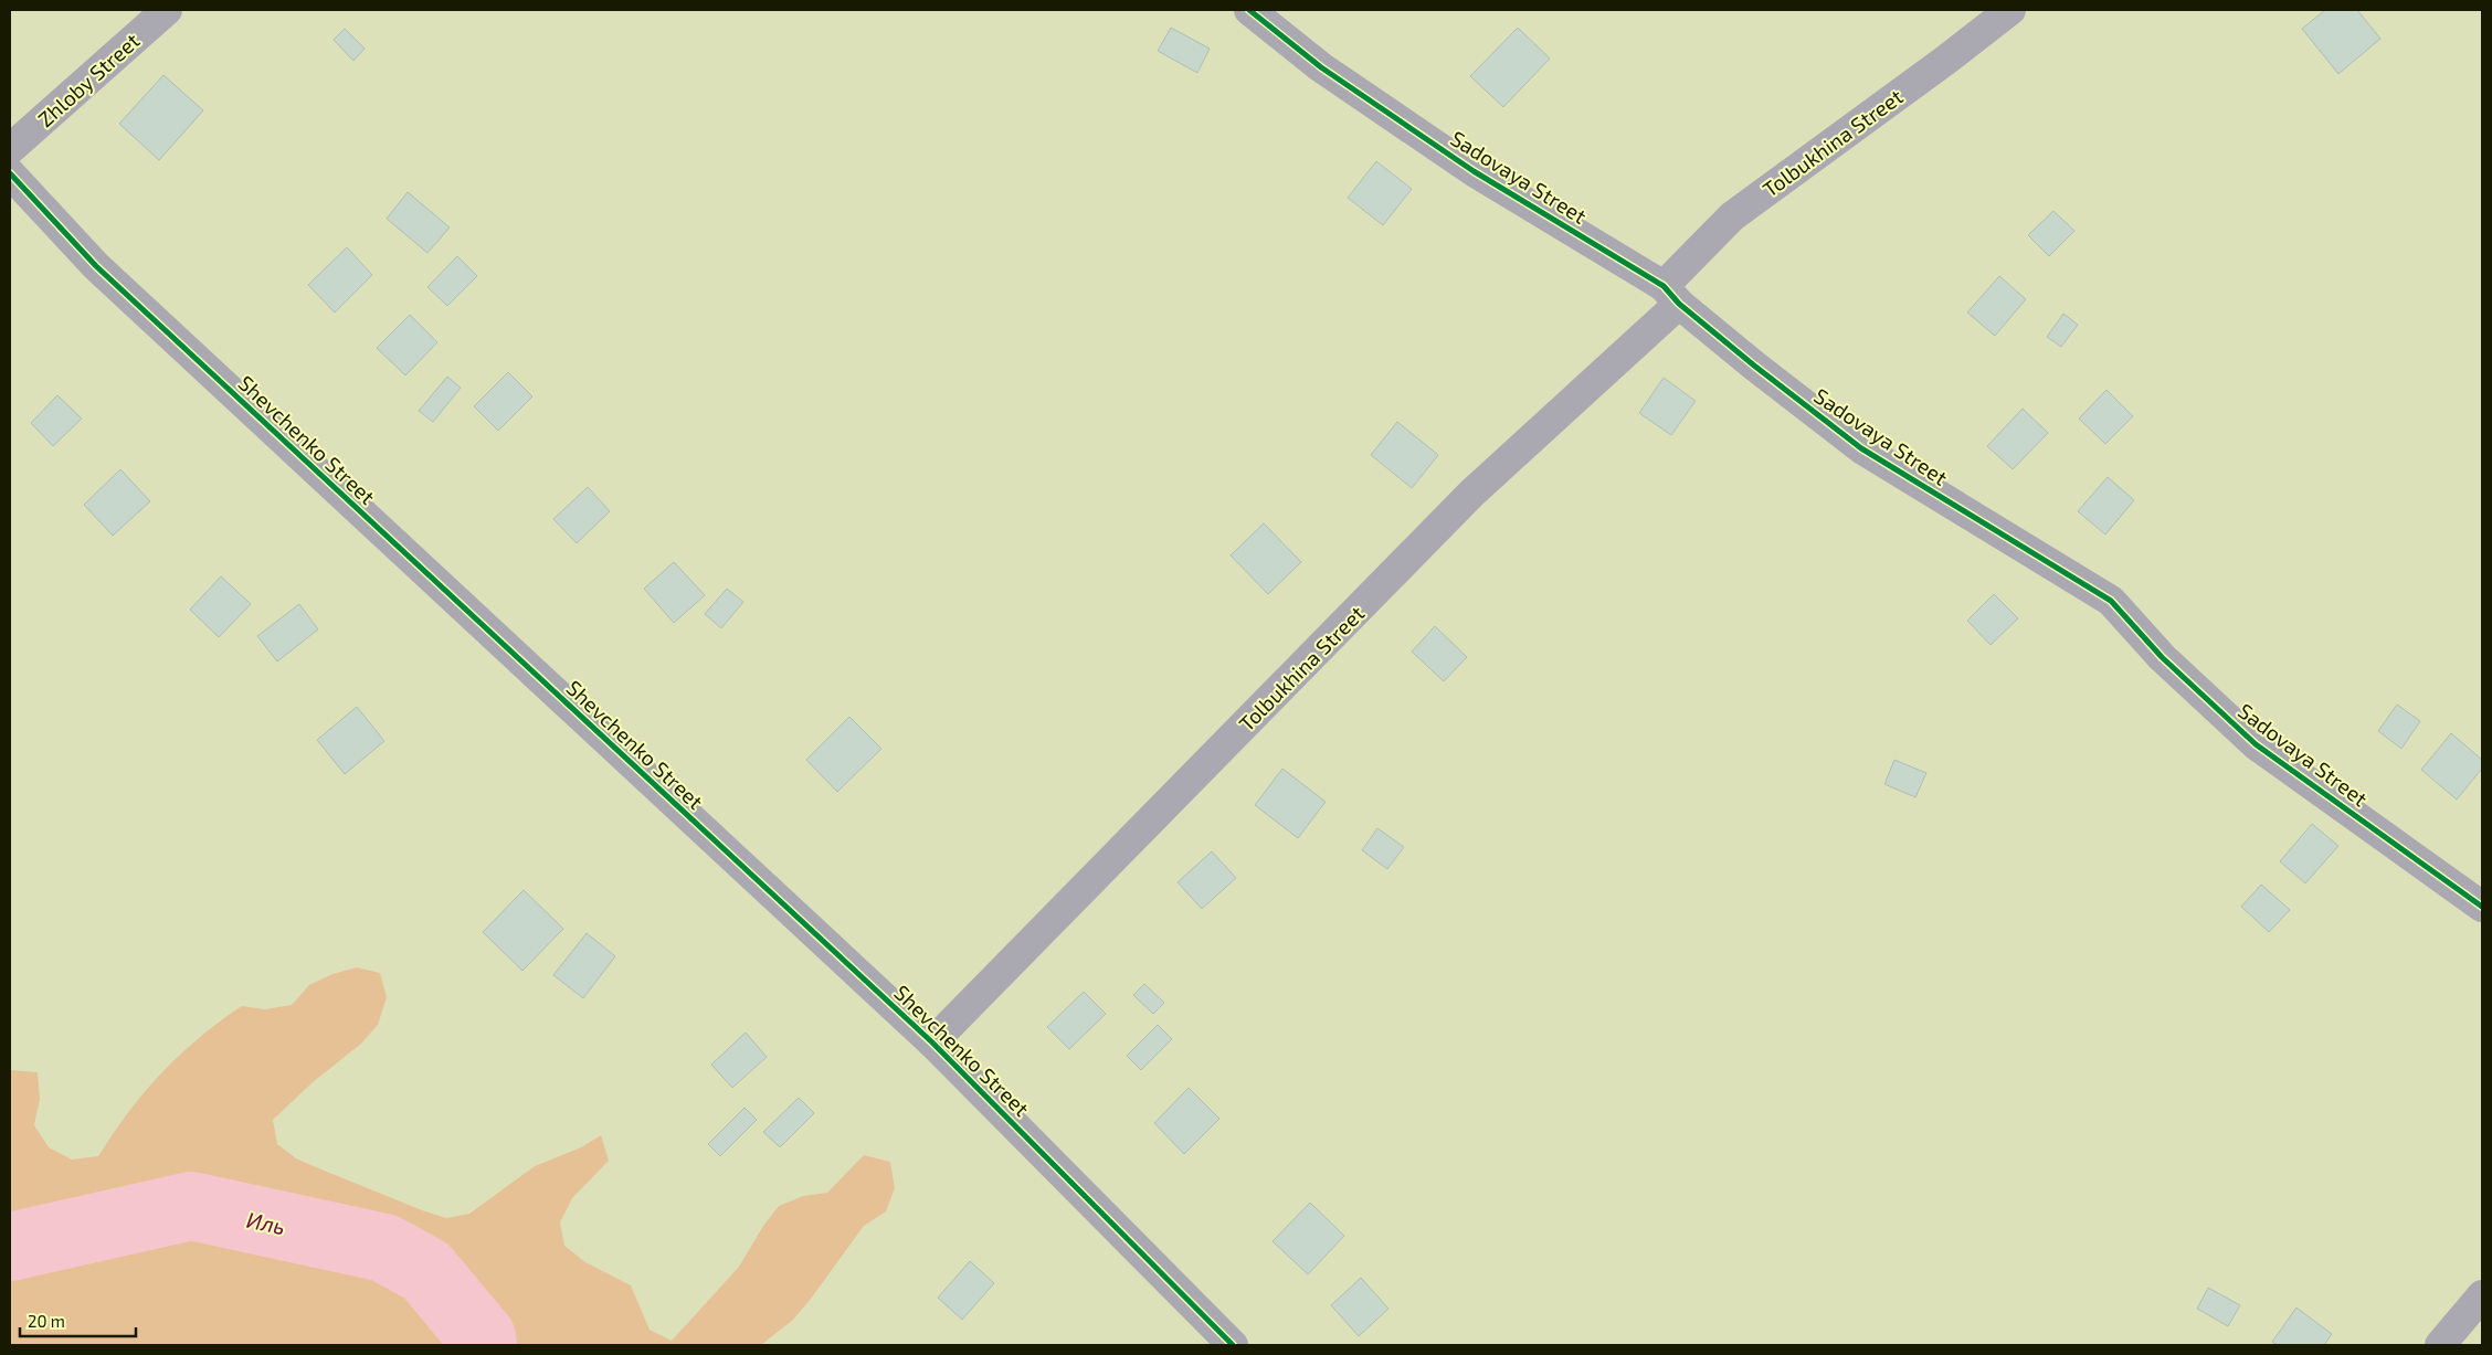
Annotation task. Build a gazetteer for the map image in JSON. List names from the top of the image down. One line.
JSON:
{"streets":{"street":["Zhloby Street","Tolbukhina Street","Sadovaya Street","Shevchenko Street"]},"crossings":[["Tolbukhina Street","Sadovaya Street"],["Tolbukhina Street","Shevchenko Street"]],"water":["Иль"],"scale_bar":"20 m"}
